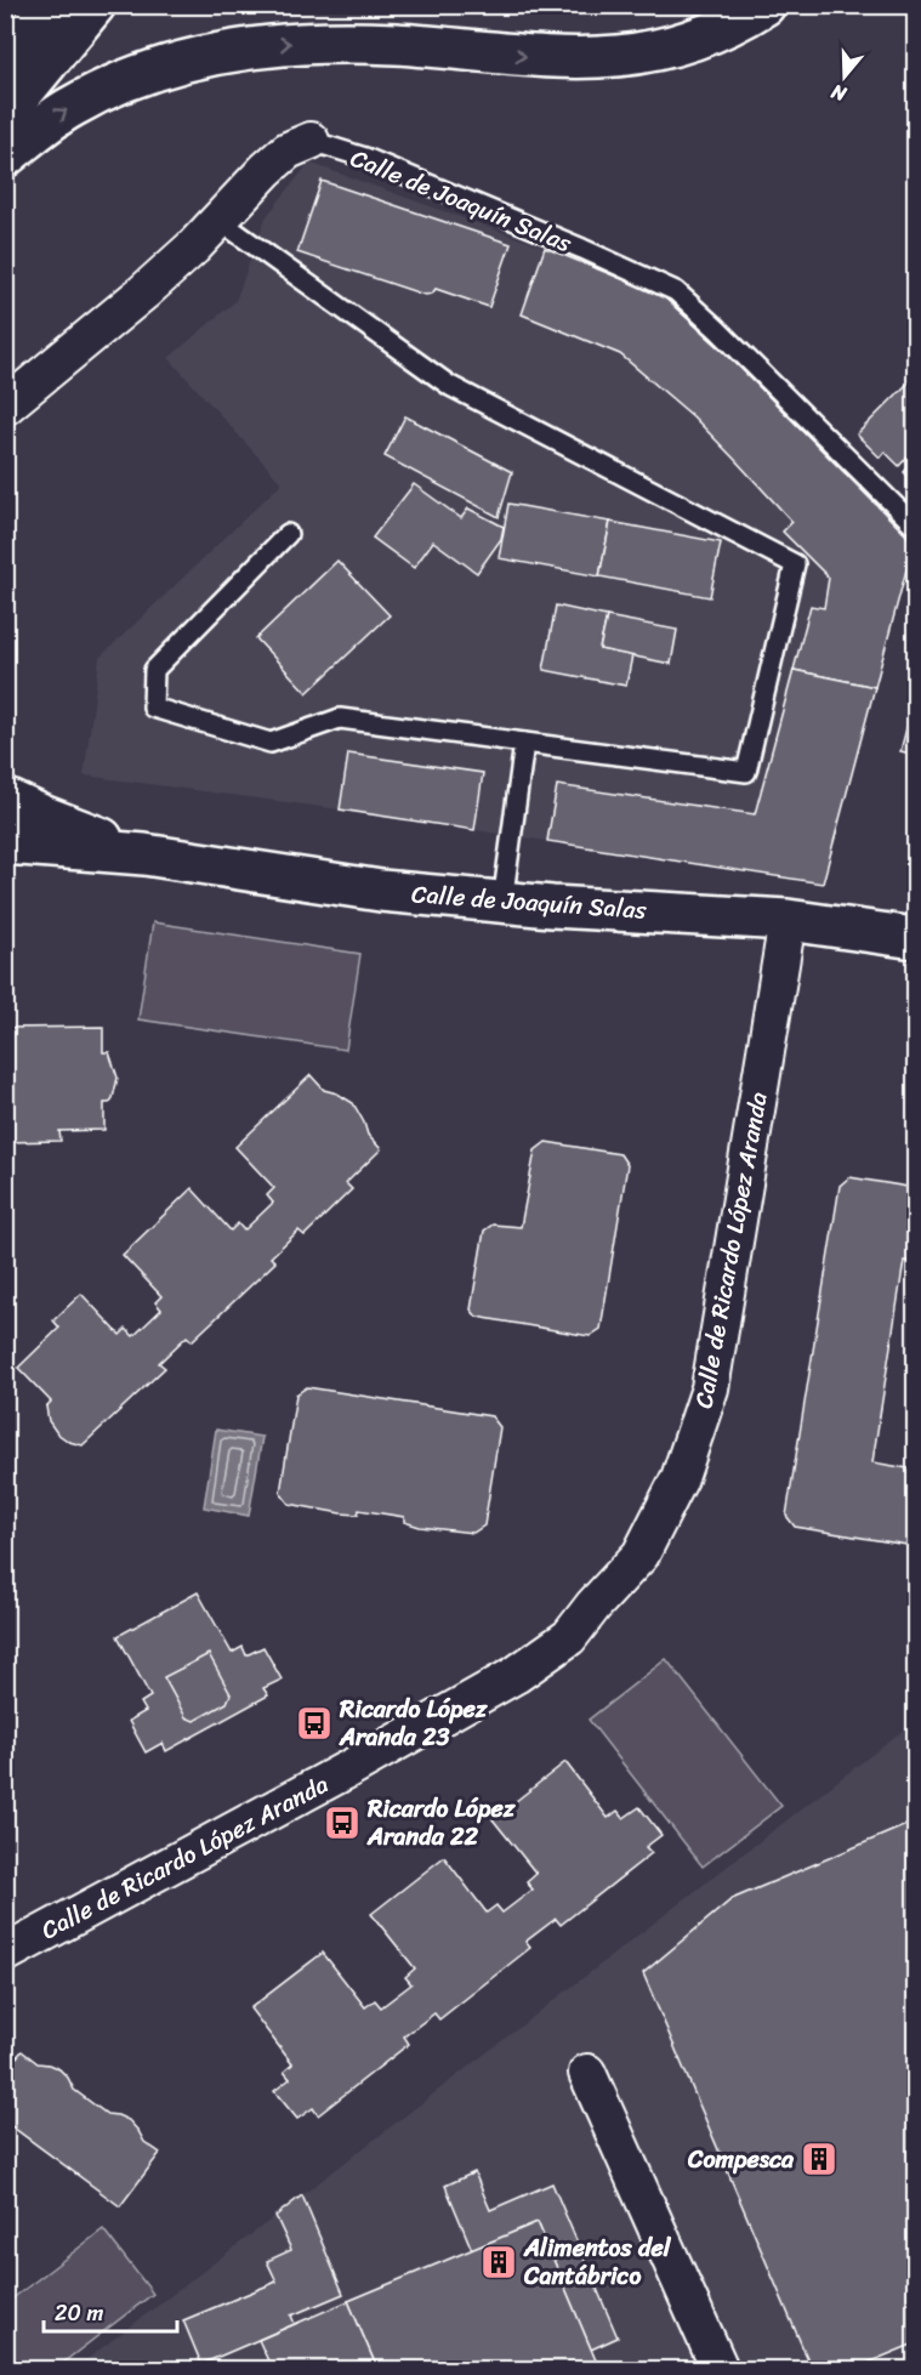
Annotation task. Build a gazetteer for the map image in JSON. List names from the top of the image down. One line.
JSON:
{"streets":{"main road":["Calle de Joaquín Salas"],"street":["Calle de Ricardo López Aranda"]},"crossings":[["Calle de Joaquín Salas","Calle de Ricardo López Aranda"]],"places":{"bus stop":["Ricardo López Aranda 23","Ricardo López Aranda 22"],"building":["Compesca","Alimentos del Cantábrico"]},"scale_bar":"20 m","north":"bottom"}
